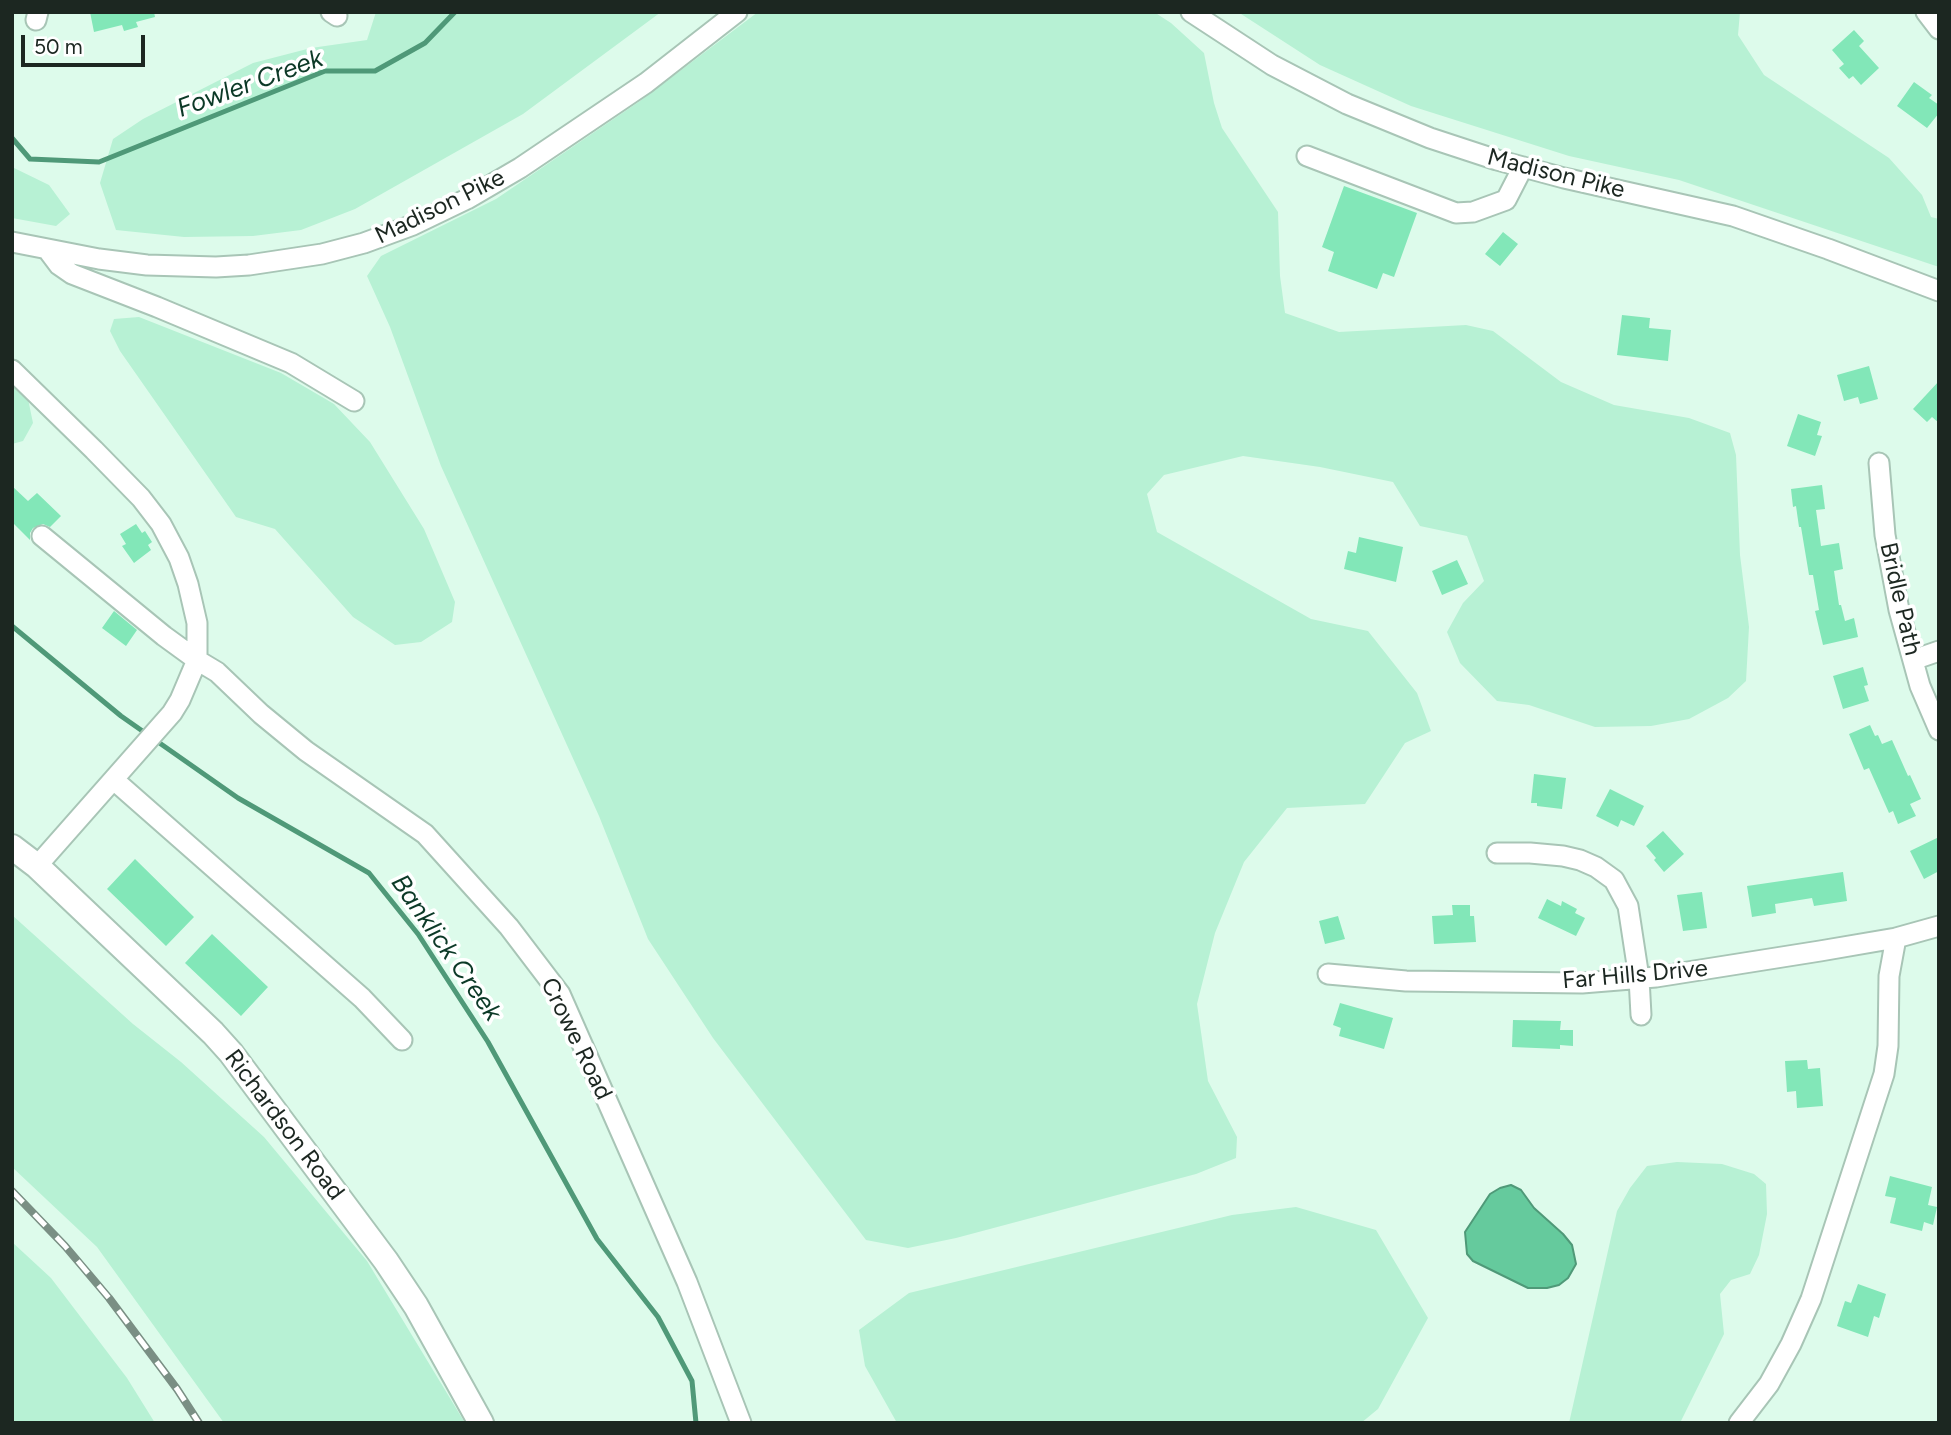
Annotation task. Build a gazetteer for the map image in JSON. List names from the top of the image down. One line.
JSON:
{"streets":{"main road":["Richardson Road"],"street":["Madison Pike","Bridle Path","Far Hills Drive","Crowe Road"]},"water":["Fowler Creek","Banklick Creek"],"scale_bar":"50 m"}
